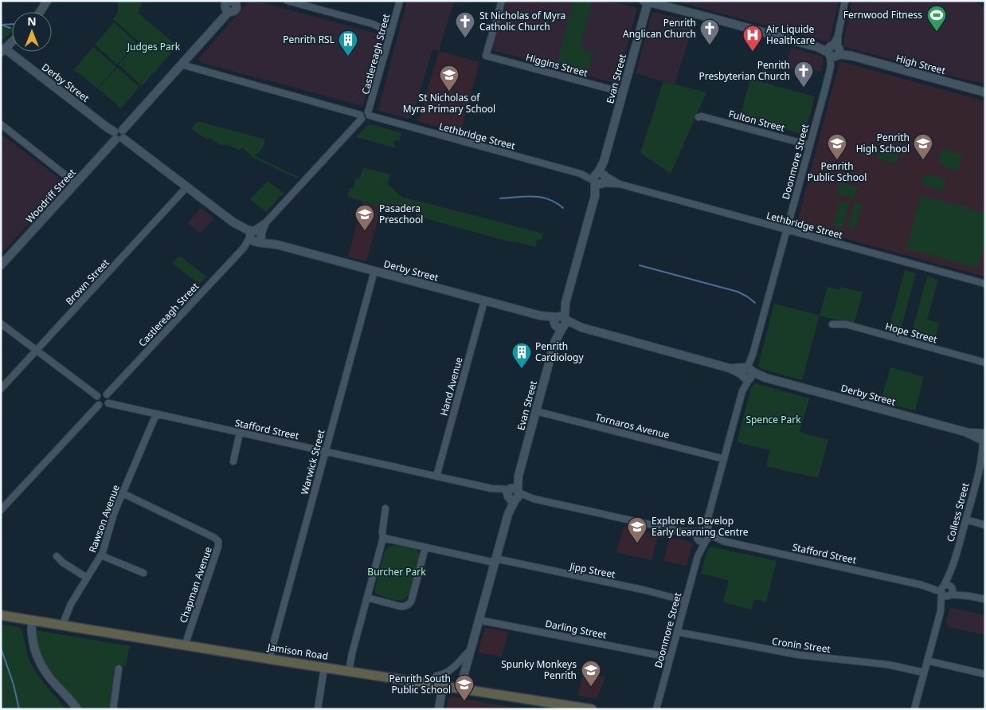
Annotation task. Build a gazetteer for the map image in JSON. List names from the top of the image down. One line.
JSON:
{"streets":{"main road":["Jamison Road"],"street":["Castlereagh Street","High Street","Higgins Street","Evan Street","Derby Street","Fulton Street","Lethbridge Street","Doonmore Street","Woodriff Street","Brown Street","Hope Street","Hand Avenue","Tornaros Avenue","Stafford Street","Warwick Street","Colless Street","Rawson Avenue","Jipp Street","Chapman Avenue","Darling Street","Cronin Street"]},"crossings":[["Castlereagh Street","Derby Street"],["Castlereagh Street","Lethbridge Street"],["Castlereagh Street","Stafford Street"],["High Street","Evan Street"],["High Street","Doonmore Street"],["Higgins Street","Evan Street"],["Evan Street","Derby Street"],["Evan Street","Lethbridge Street"],["Evan Street","Tornaros Avenue"],["Evan Street","Stafford Street"],["Evan Street","Jipp Street"],["Evan Street","Darling Street"],["Evan Street","Jamison Road"],["Derby Street","Doonmore Street"],["Derby Street","Woodriff Street"],["Derby Street","Brown Street"],["Derby Street","Hand Avenue"],["Derby Street","Warwick Street"],["Derby Street","Colless Street"],["Fulton Street","Doonmore Street"],["Lethbridge Street","Doonmore Street"],["Doonmore Street","Tornaros Avenue"],["Doonmore Street","Stafford Street"],["Doonmore Street","Jipp Street"],["Doonmore Street","Darling Street"],["Doonmore Street","Cronin Street"],["Hand Avenue","Stafford Street"],["Stafford Street","Warwick Street"],["Stafford Street","Colless Street"],["Stafford Street","Rawson Avenue"],["Warwick Street","Jamison Road"],["Colless Street","Cronin Street"],["Rawson Avenue","Chapman Avenue"],["Rawson Avenue","Jamison Road"],["Chapman Avenue","Jamison Road"]],"parks":["Judges Park","Spence Park","Burcher Park"],"places":{"sports":["Fernwood Fitness"],"church":["St Nicholas of Myra Catholic Church","Penrith Anglican Church","Penrith Presbyterian Church"],"hospital":["Air Liquide Healthcare"],"building":["Penrith RSL","Penrith Cardiology"],"school or university":["St Nicholas of Myra Primary School","Penrith Public School","Penrith High School","Pasadera Preschool","Explore & Develop Early Learning Centre","Spunky Monkeys Penrith","Penrith South Public School"]},"north":"top"}
